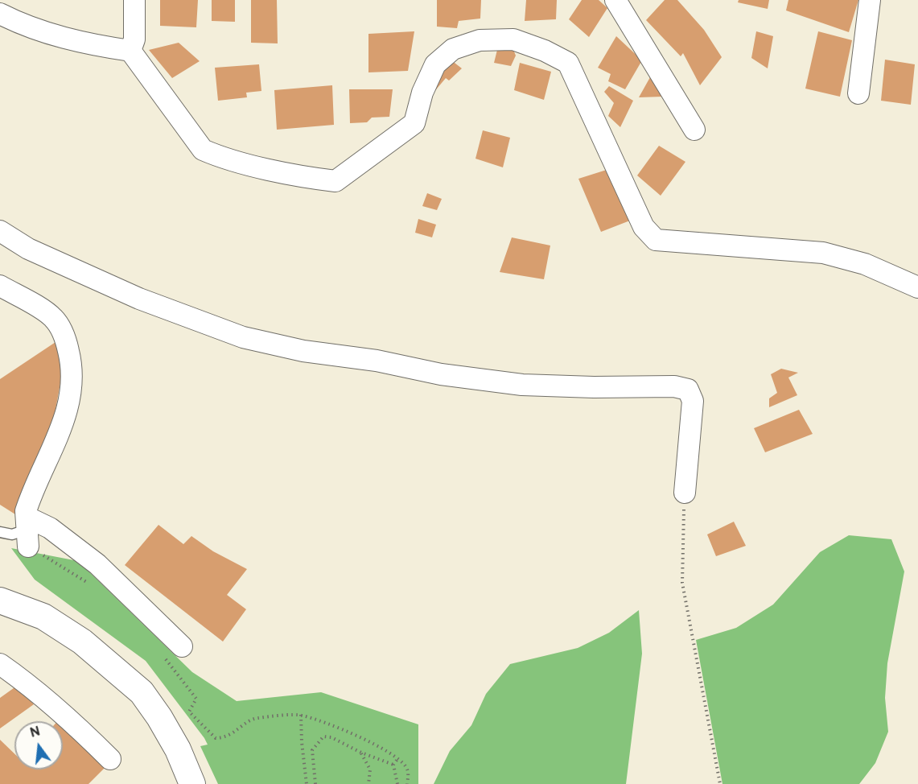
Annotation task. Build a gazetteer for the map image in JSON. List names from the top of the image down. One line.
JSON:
{"north":"top"}
